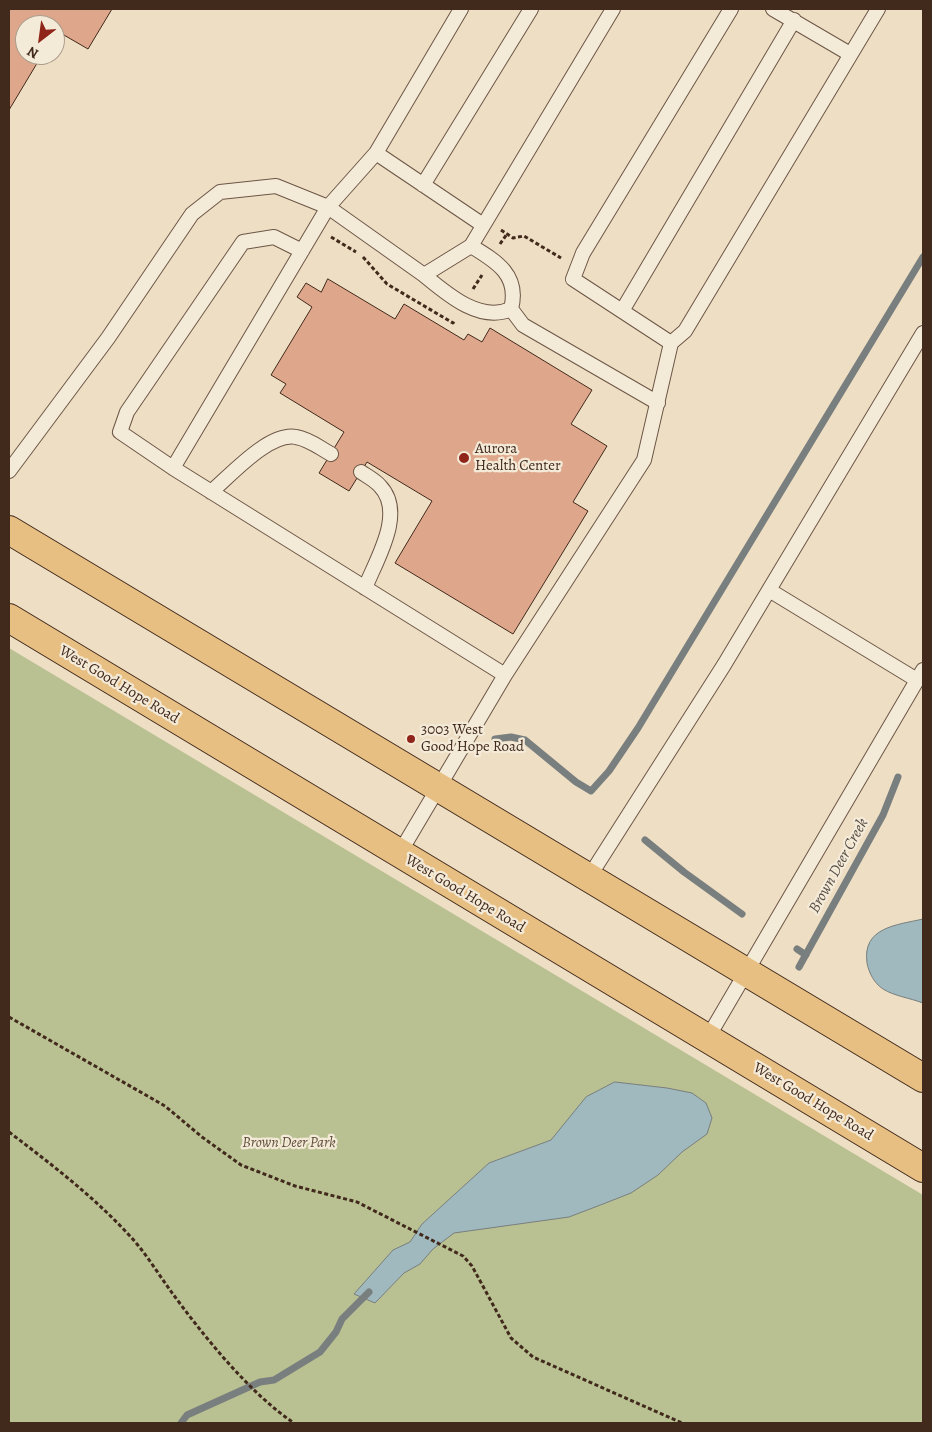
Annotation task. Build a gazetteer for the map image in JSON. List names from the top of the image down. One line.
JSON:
{"streets":{"main road":["West Good Hope Road"]},"water":["Brown Deer Creek"],"parks":["Brown Deer Park"],"places":["Aurora Health Center","3003 West Good Hope Road"],"north":"bottom left"}
